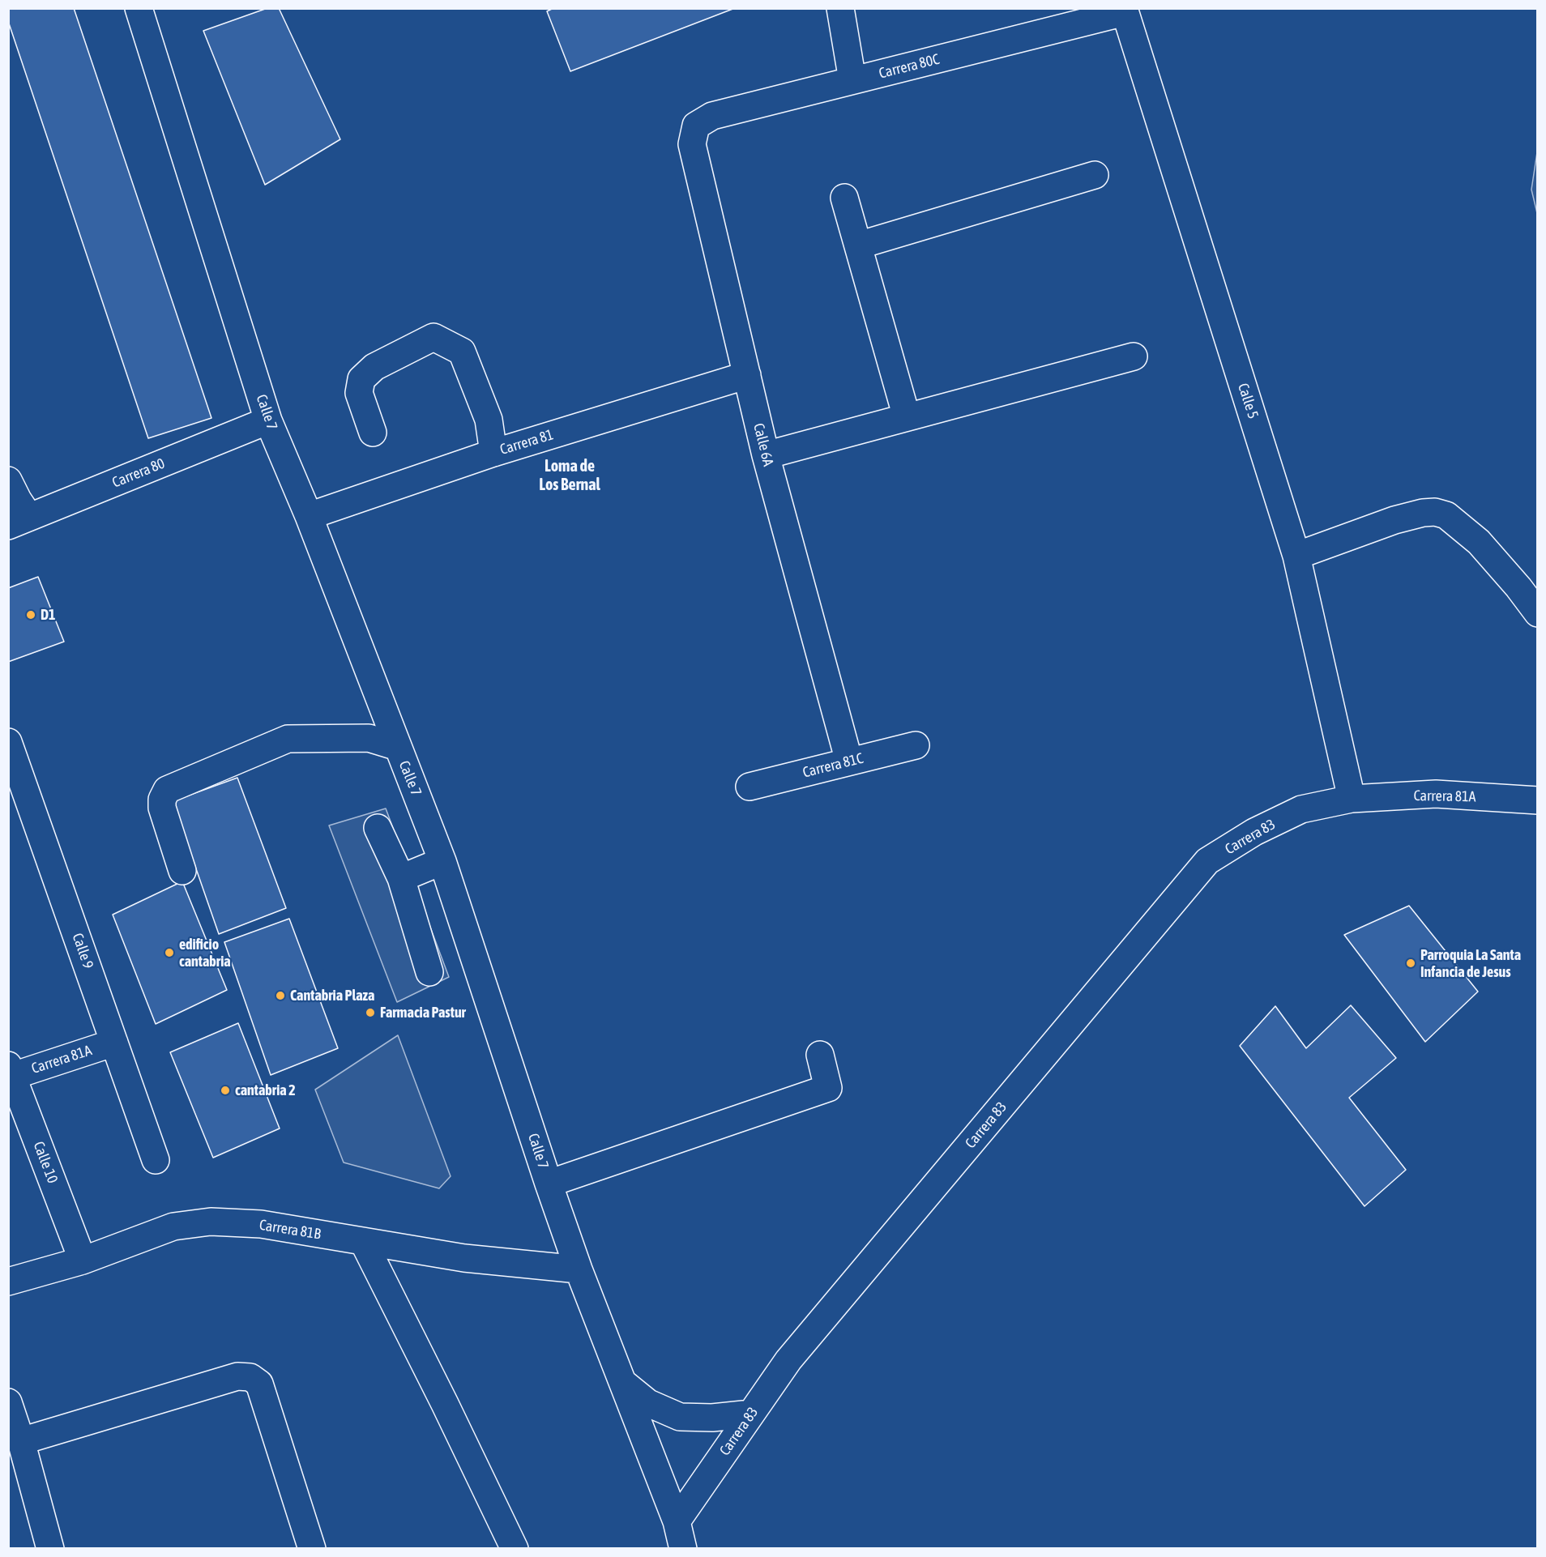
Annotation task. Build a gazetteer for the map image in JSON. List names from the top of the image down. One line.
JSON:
{"streets":{"street":["Carrera 80C","Calle 5","Calle 7","Carrera 81","Calle 6A","Carrera 80","Carrera 81C","Carrera 81A","Carrera 83","Calle 9","Calle 10","Carrera 81B"]},"crossings":[["Carrera 80C","Calle 5"],["Carrera 80C","Calle 6A"],["Calle 5","Carrera 81A"],["Calle 5","Carrera 83"],["Calle 7","Carrera 81"],["Calle 7","Carrera 80"],["Calle 7","Carrera 83"],["Calle 7","Carrera 81B"],["Carrera 81","Calle 6A"],["Calle 6A","Carrera 81C"],["Carrera 81A","Carrera 83"],["Carrera 81A","Calle 9"],["Carrera 81A","Calle 10"],["Calle 10","Carrera 81B"]],"districts":["Loma de Los Bernal"],"places":["D1","edificio cantabria","Parroquia La Santa Infancia de Jesus","Cantabria Plaza","Farmacia Pastur","cantabria 2"]}
